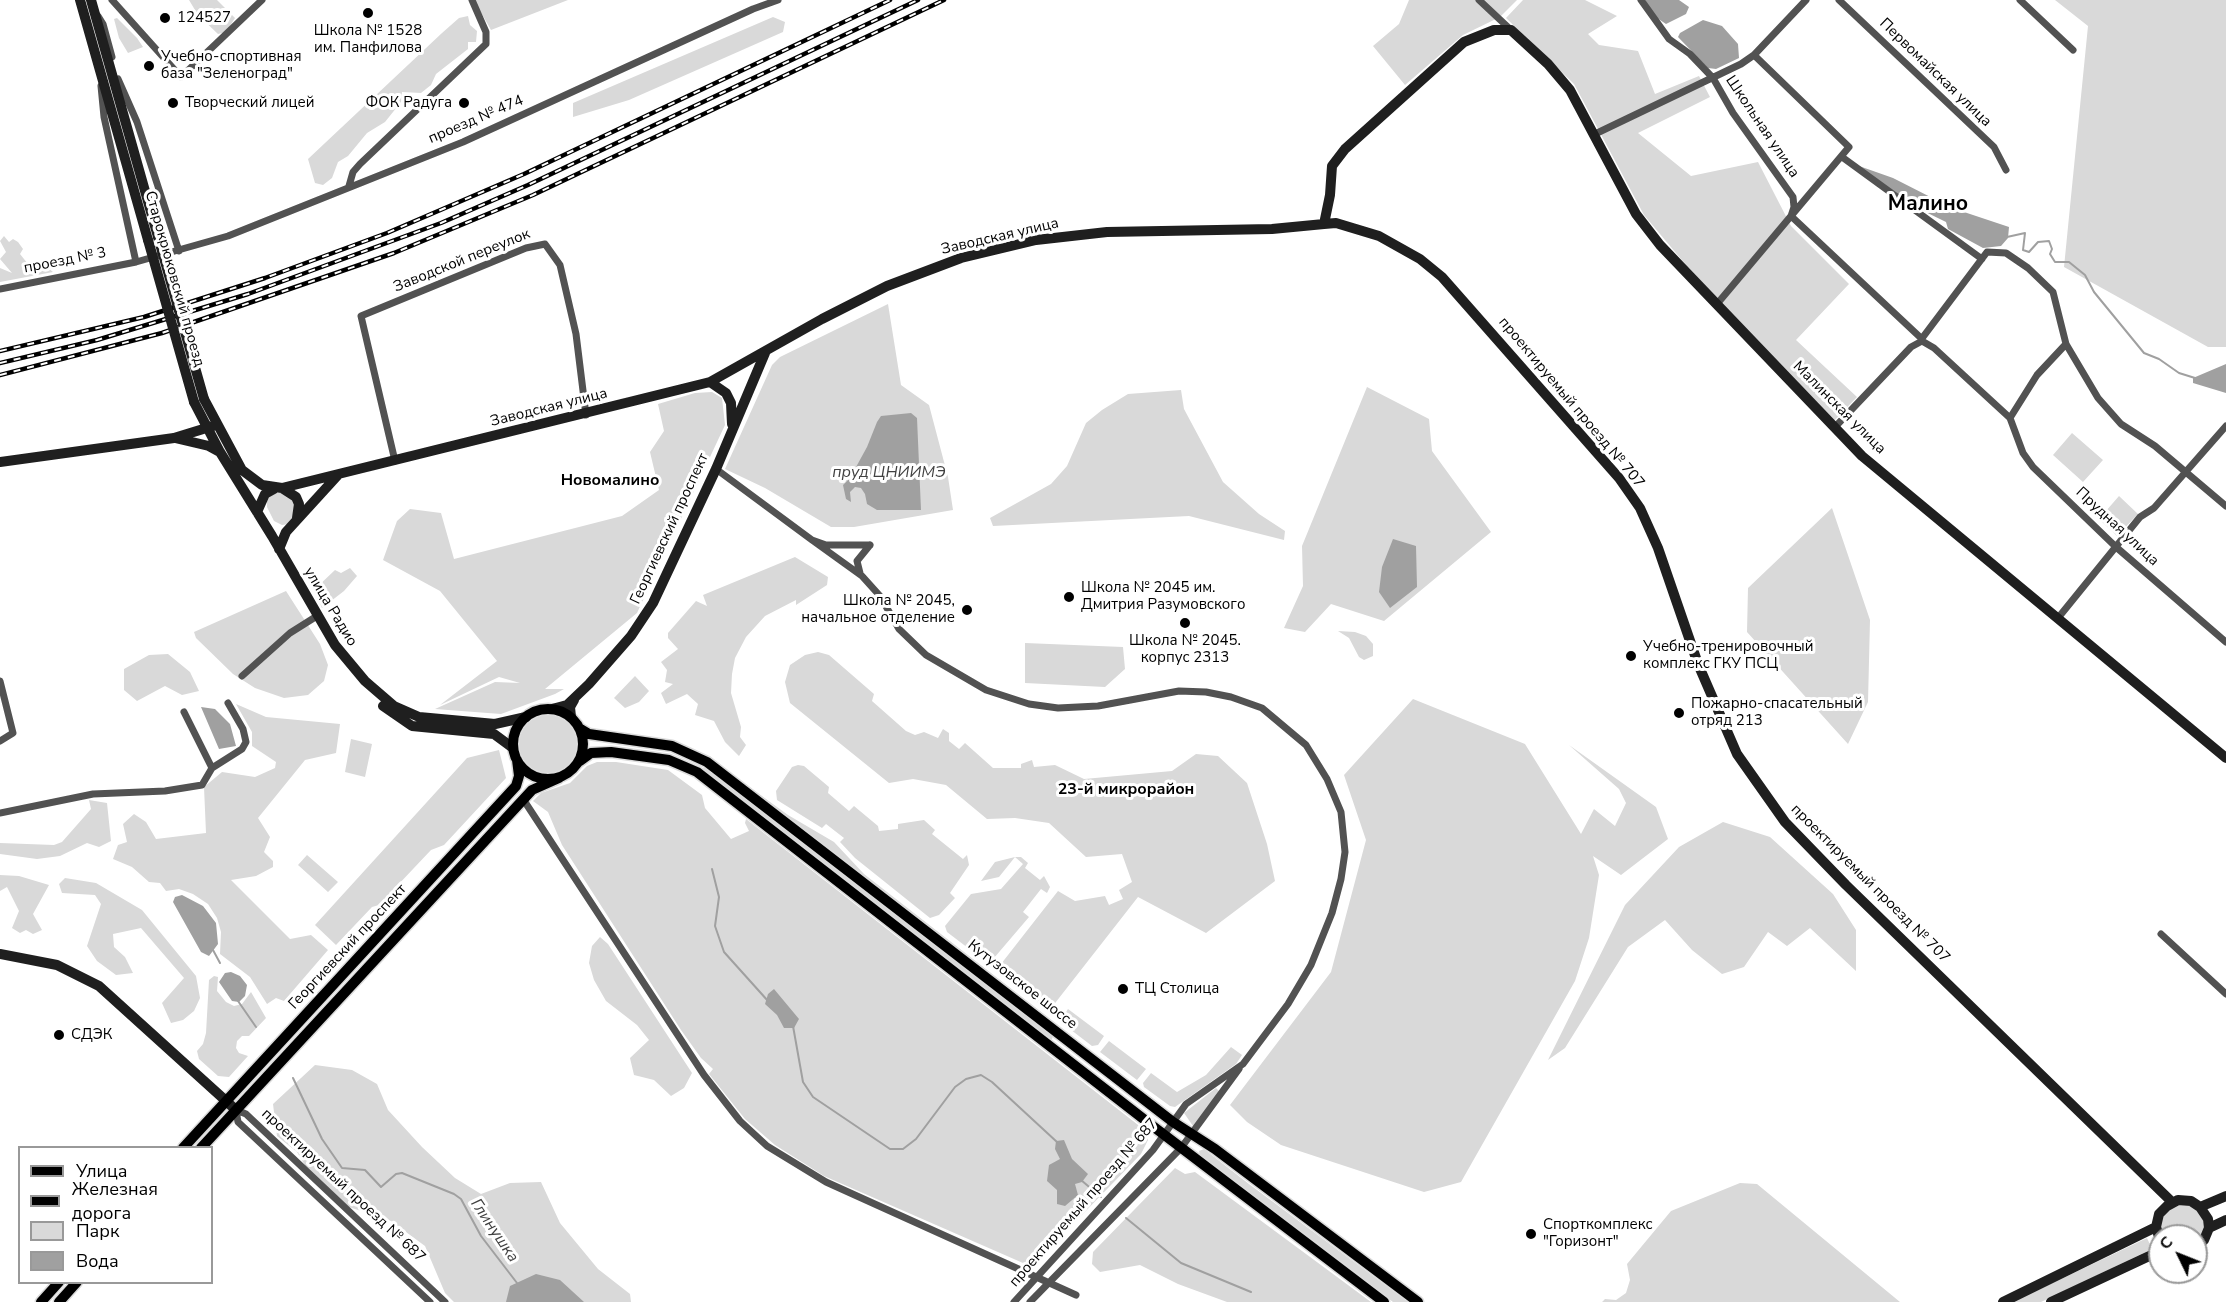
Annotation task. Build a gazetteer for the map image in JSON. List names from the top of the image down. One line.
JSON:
{"streets":{"main road":["Георгиевский проспект","Кутузовское шоссе"],"street":["Первомайская улица","проезд № 474","Школьная улица","Заводская улица","проезд № 3","Заводской переулок","Старокрюковский проезд","проектируемый проезд № 707","Малинская улица","Прудная улица","улица Радио","проектируемый проезд № 687"]},"crossings":[["проезд № 474","проезд № 3"],["Заводская улица","Заводской переулок"],["Заводская улица","Старокрюковский проезд"],["Заводская улица","проектируемый проезд № 707"],["Заводская улица","Георгиевский проспект"],["Старокрюковский проезд","улица Радио"],["Георгиевский проспект","улица Радио"],["Георгиевский проспект","Кутузовское шоссе"],["Георгиевский проспект","проектируемый проезд № 687"],["улица Радио","Кутузовское шоссе"],["Кутузовское шоссе","проектируемый проезд № 687"]],"districts":["Малино","Новомалино","23-й микрорайон"],"water":["пруд ЦНИИМЭ","Глинушка"],"places":["Школа № 1528 им. Панфилова","124527","Учебно-спортивная база \"Зеленоград\"","Творческий лицей","ФОК Радуга","Школа № 2045 им. Дмитрия Разумовского","Школа № 2045, начальное отделение","Школа № 2045. корпус 2313","Учебно-тренировочный комплекс ГКУ ПСЦ","Пожарно-спасательный отряд 213","ТЦ Столица","СДЭК","Спорткомплекс \"Горизонт\""],"legend":["Улица","Железная дорога","Парк","Вода"],"north":"top left"}
